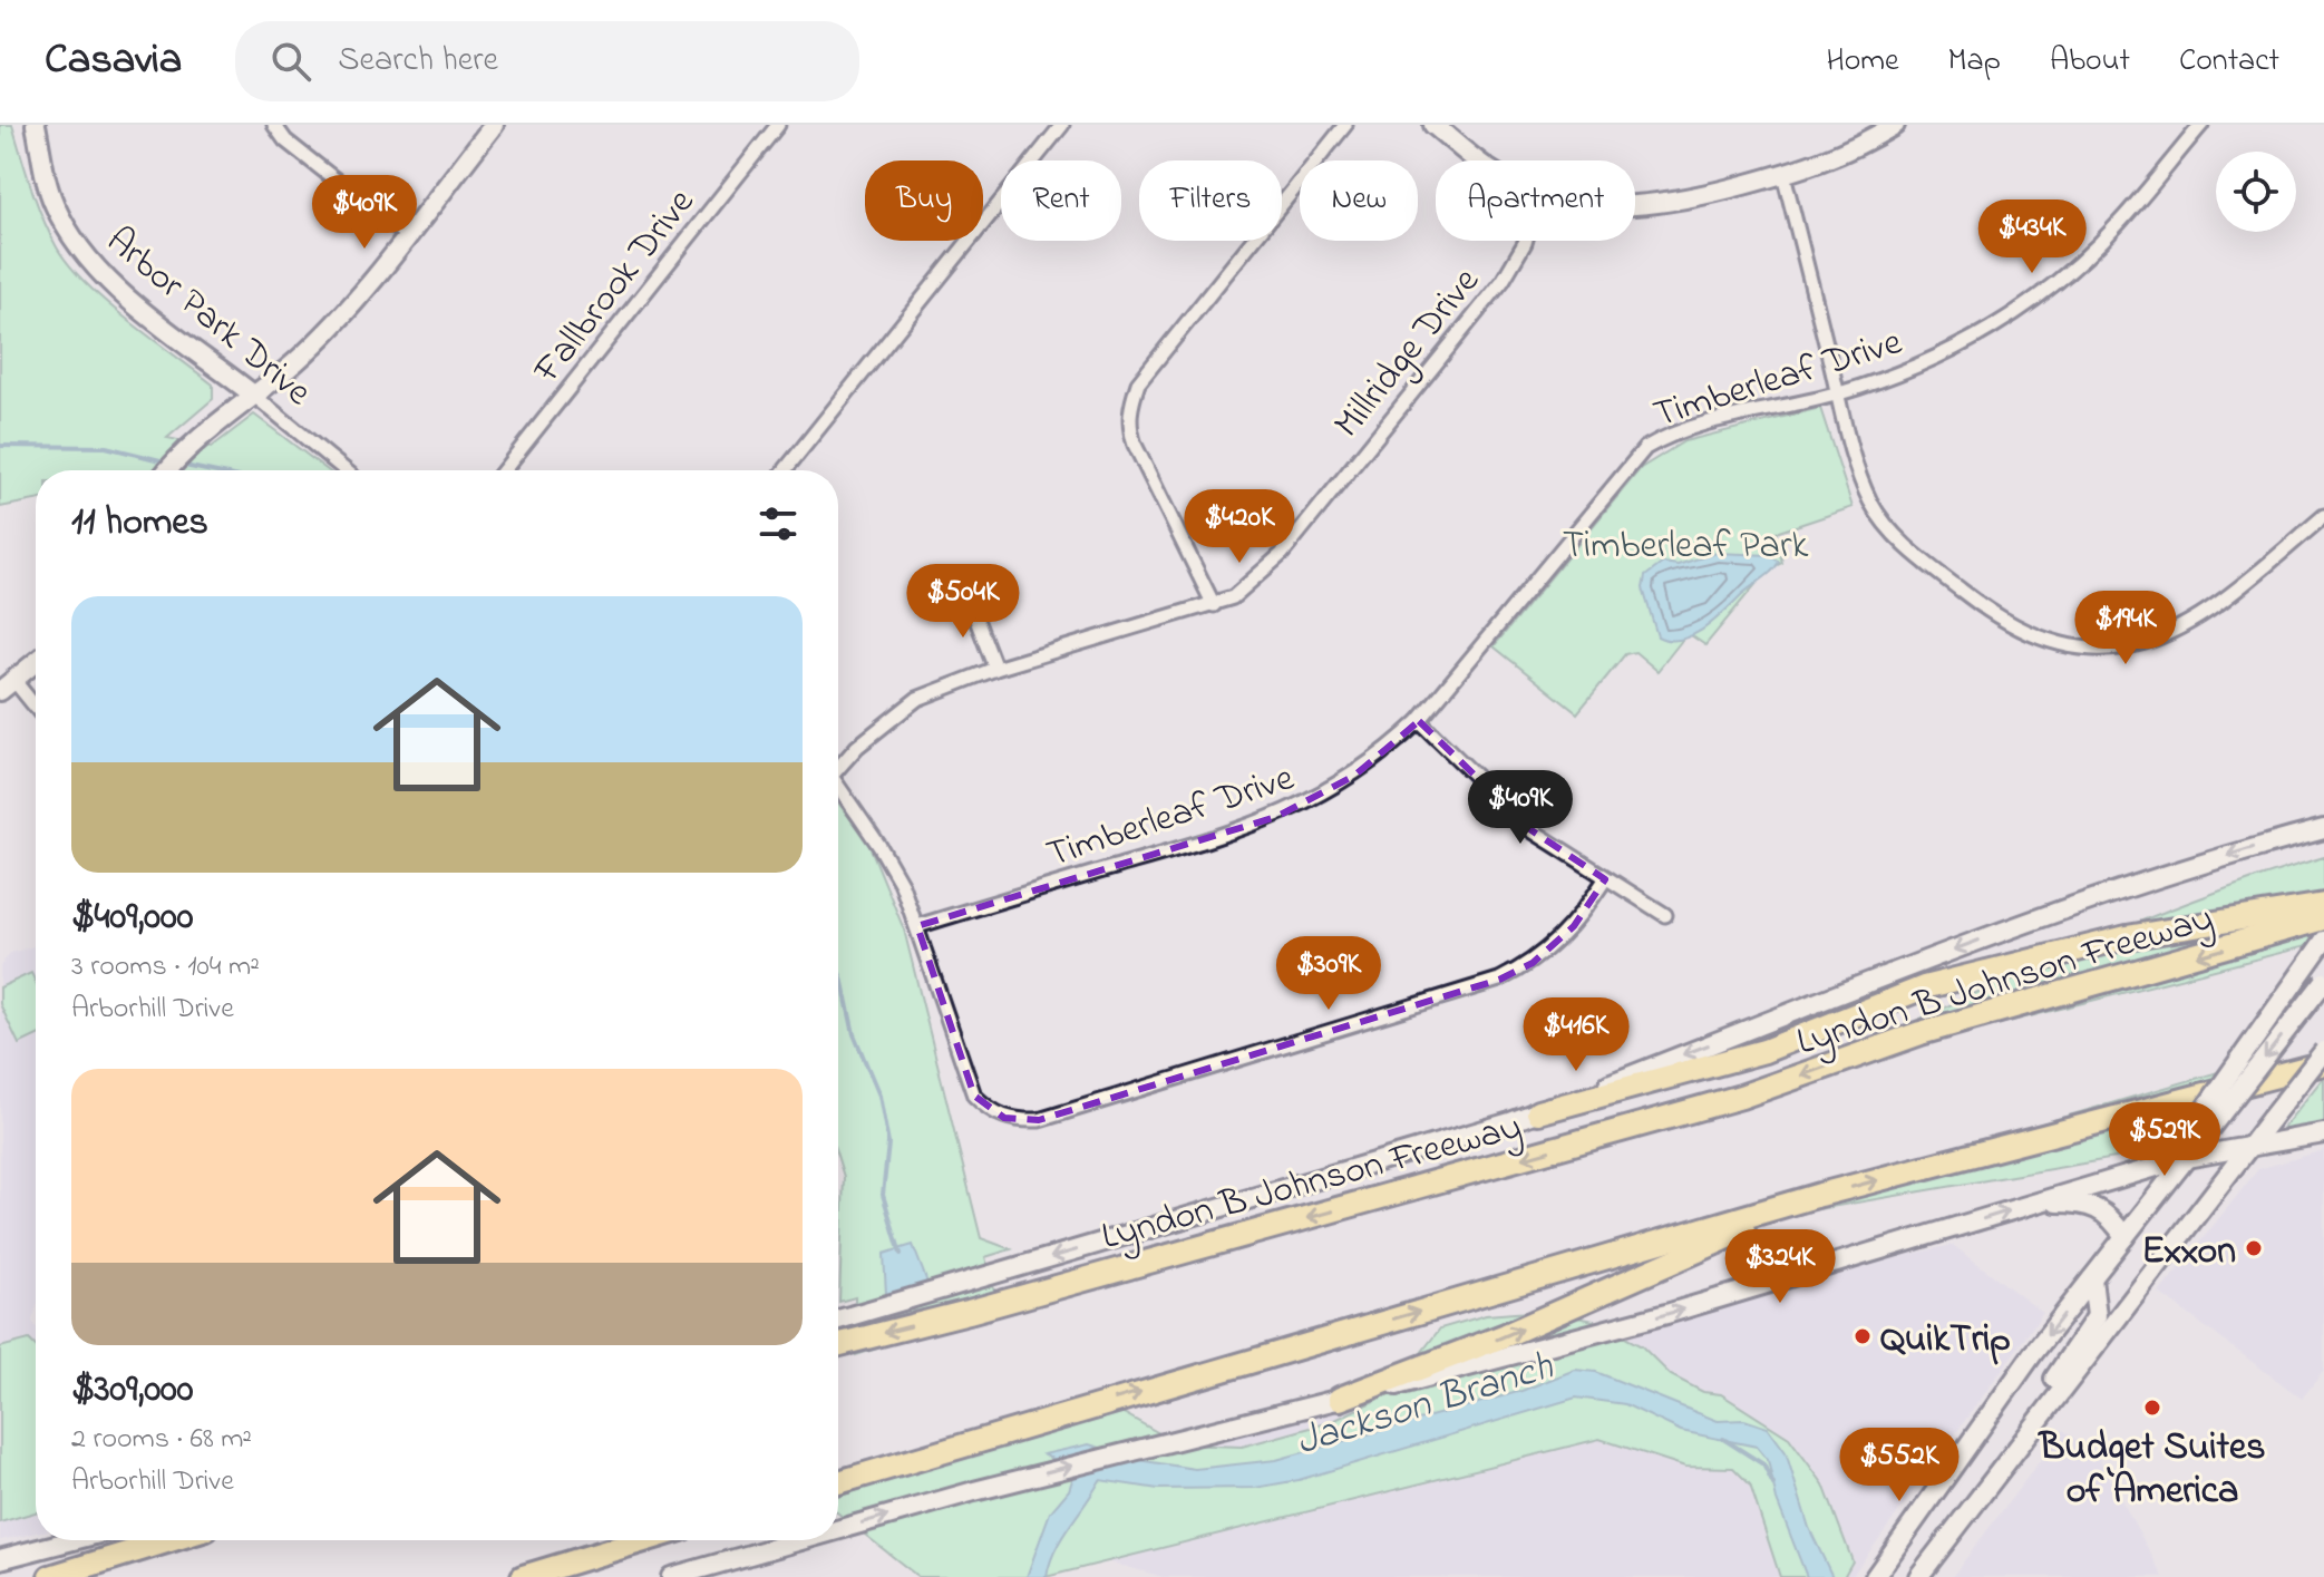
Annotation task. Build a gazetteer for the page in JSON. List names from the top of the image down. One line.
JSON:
{"streets":{"highway":["Lyndon B Johnson Freeway"],"main road":["Arbor Park Drive"],"street":["Fallbrook Drive","Millridge Drive","Timberleaf Drive"]},"water":["Jackson Branch"],"parks":["Timberleaf Park"],"places":["Exxon","QuikTrip","Budget Suites of America"],"page":{"header":"Casavia","search":"Search here","nav":["Home","Map","About","Contact"],"chip":["Buy","Rent","Filters","New","Apartment"],"price":["$409K","$434K","$420K","$504K","$194K","$409K","$309K","$416K","$529K","$324K","$552K"],"heading":"11 homes","list":[{"name":"$409,000","note":"3 rooms · 104 m² · Arborhill Drive"},{"name":"$309,000","note":"2 rooms · 68 m² · Arborhill Drive"}]}}
